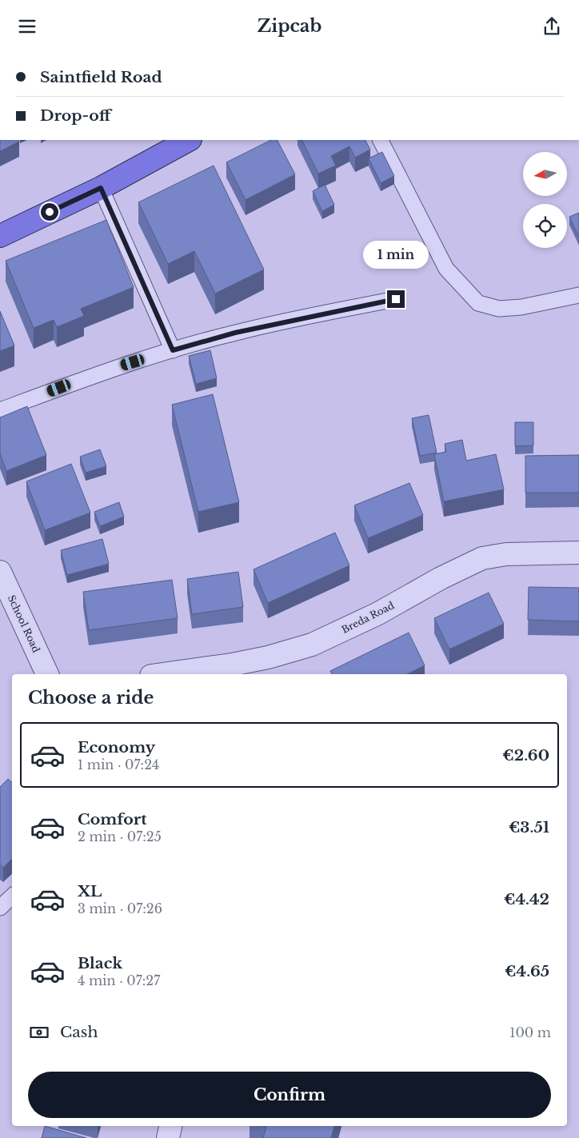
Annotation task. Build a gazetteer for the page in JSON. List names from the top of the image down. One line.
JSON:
{"streets":{"street":["Breda Road","School Road"]},"north":"left","page":{"header":"Zipcab","banner":["Saintfield Road","Drop-off"],"bubble":"1 min","heading":"Choose a ride","list":[{"name":"Economy","note":"1 min · 07:24","value":"€2.60"},{"name":"Comfort","note":"2 min · 07:25","value":"€3.51"},{"name":"XL","note":"3 min · 07:26","value":"€4.42"},{"name":"Black","note":"4 min · 07:27","value":"€4.65"}],"pay":["Cash","100 m"],"buttons":"Confirm"}}
